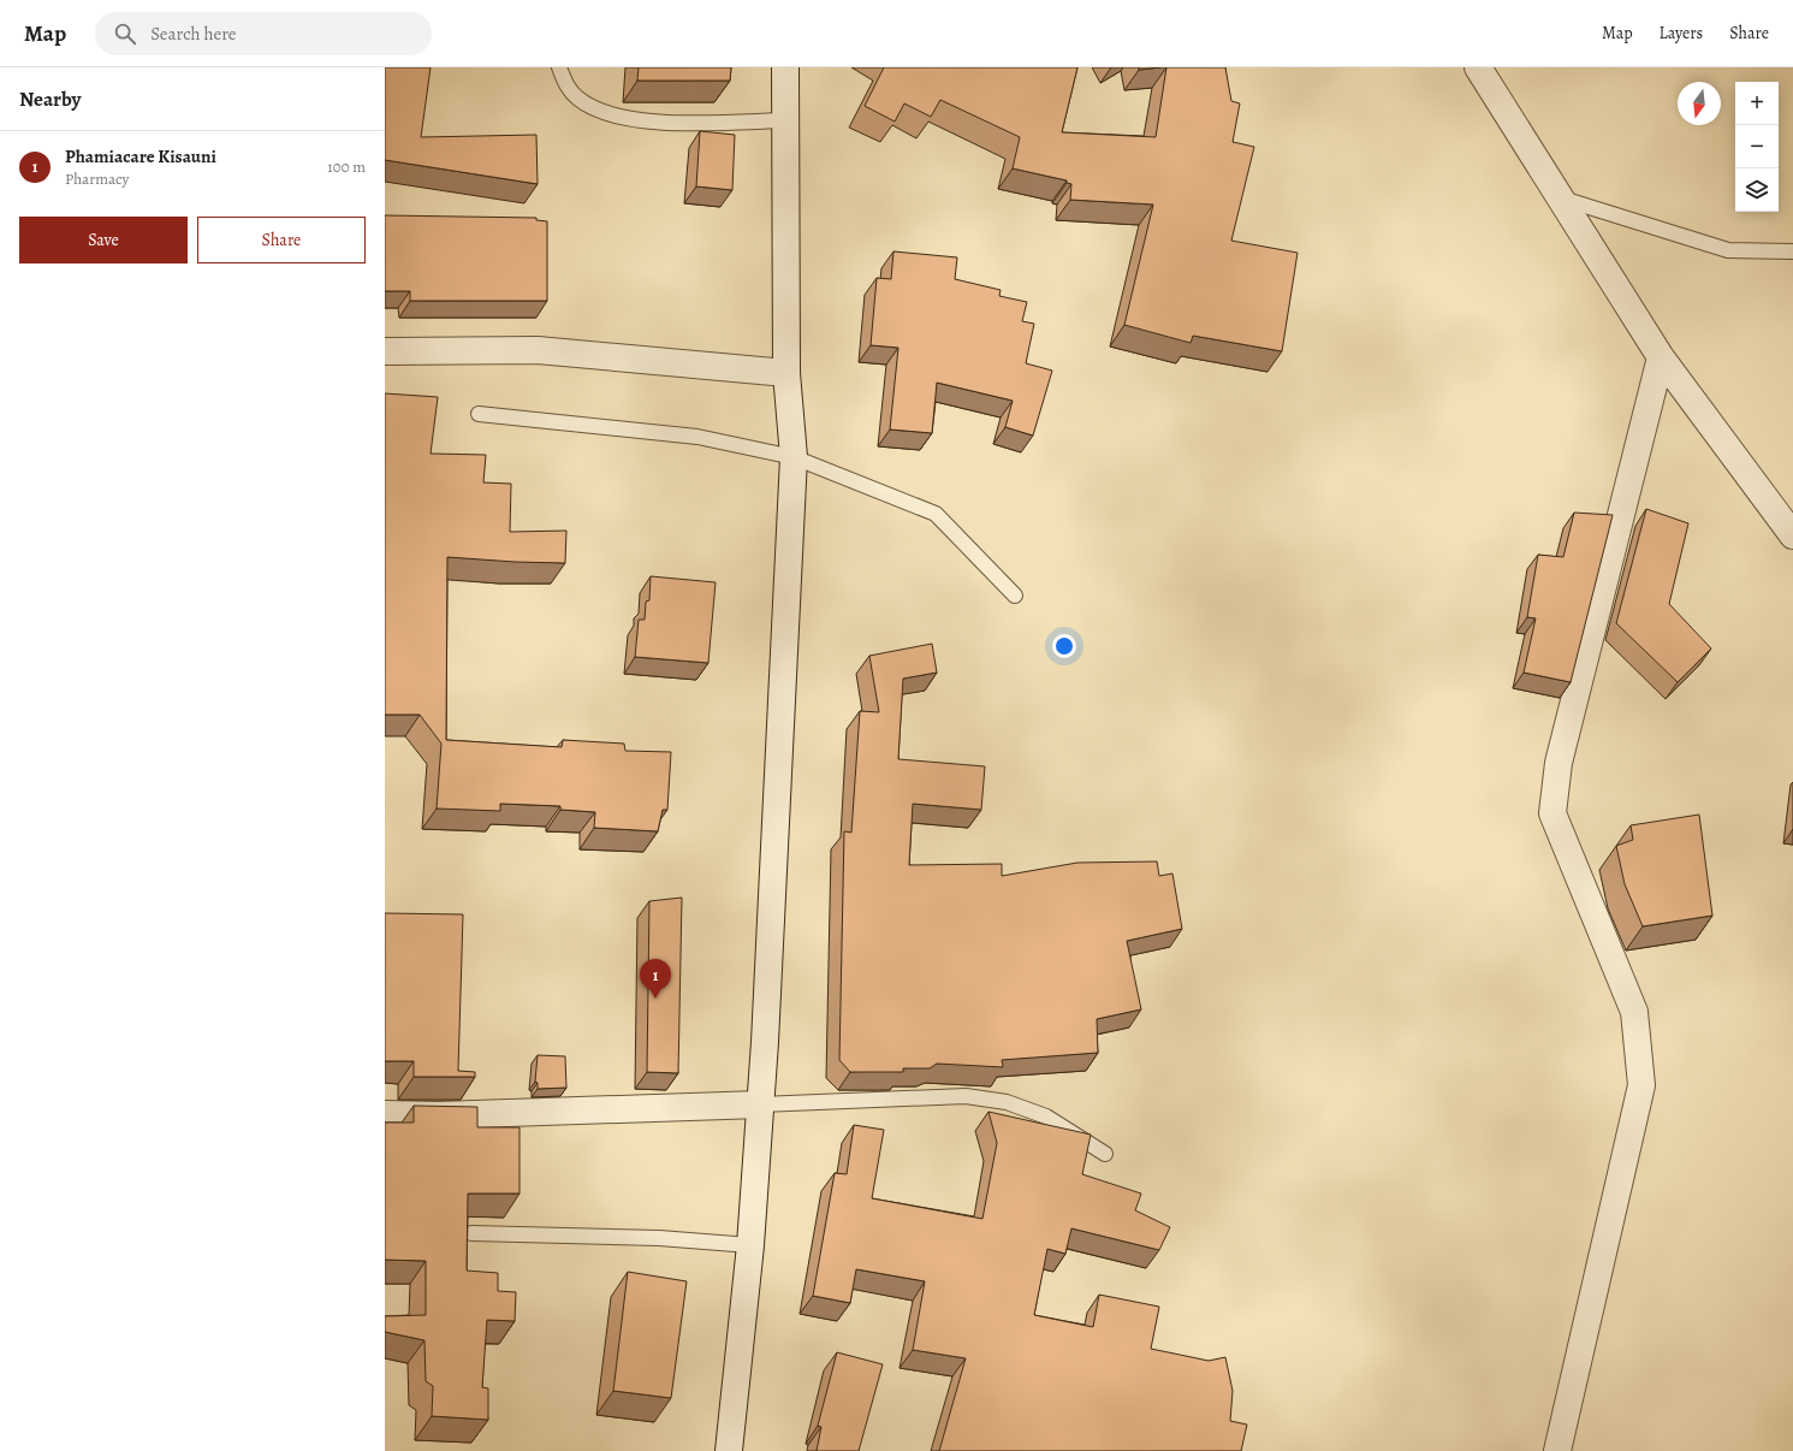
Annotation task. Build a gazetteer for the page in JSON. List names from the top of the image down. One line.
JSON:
{"north":"bottom","page":{"header":"Map","search":"Search here","nav":["Map","Layers","Share"],"heading":"Nearby","map_buttons":["+","−"],"list":[{"mark":"1","name":"Phamiacare Kisauni","note":"Pharmacy","value":"100 m"}],"buttons":["Save","Share"],"pins":"1"}}
